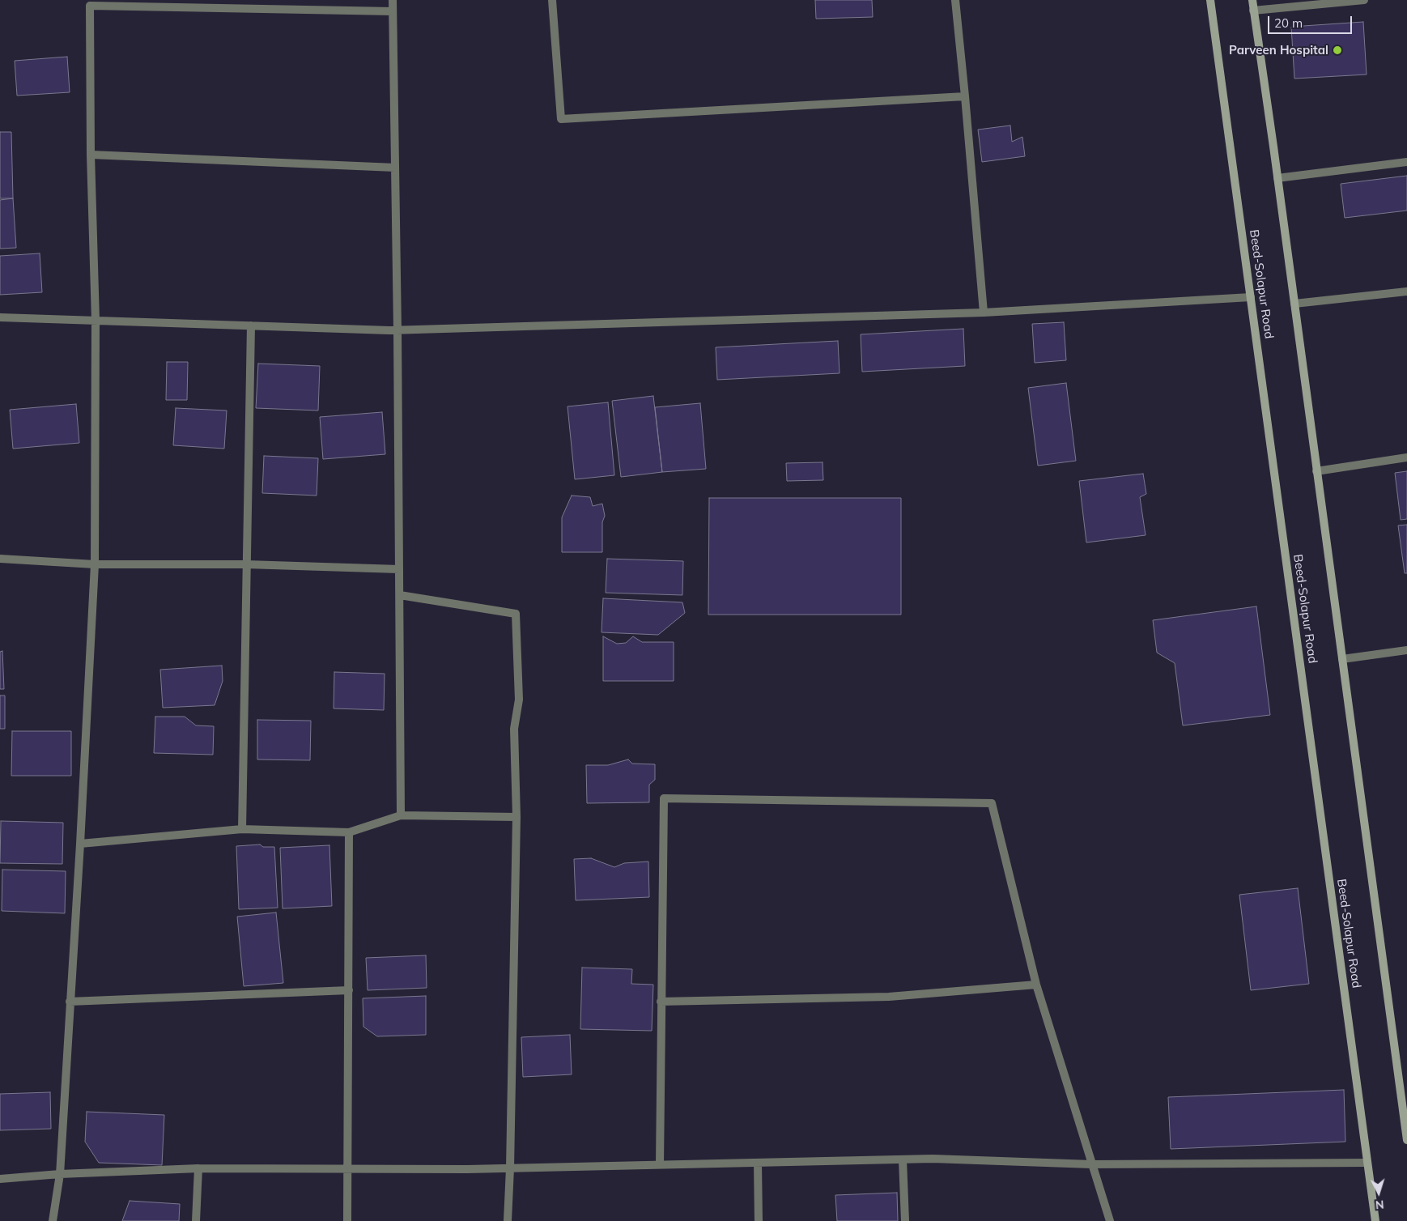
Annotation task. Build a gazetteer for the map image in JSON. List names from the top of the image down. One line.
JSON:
{"streets":{"main road":["Beed-Solapur Road"]},"places":["Parveen Hospital"],"scale_bar":"20 m","north":"bottom"}
